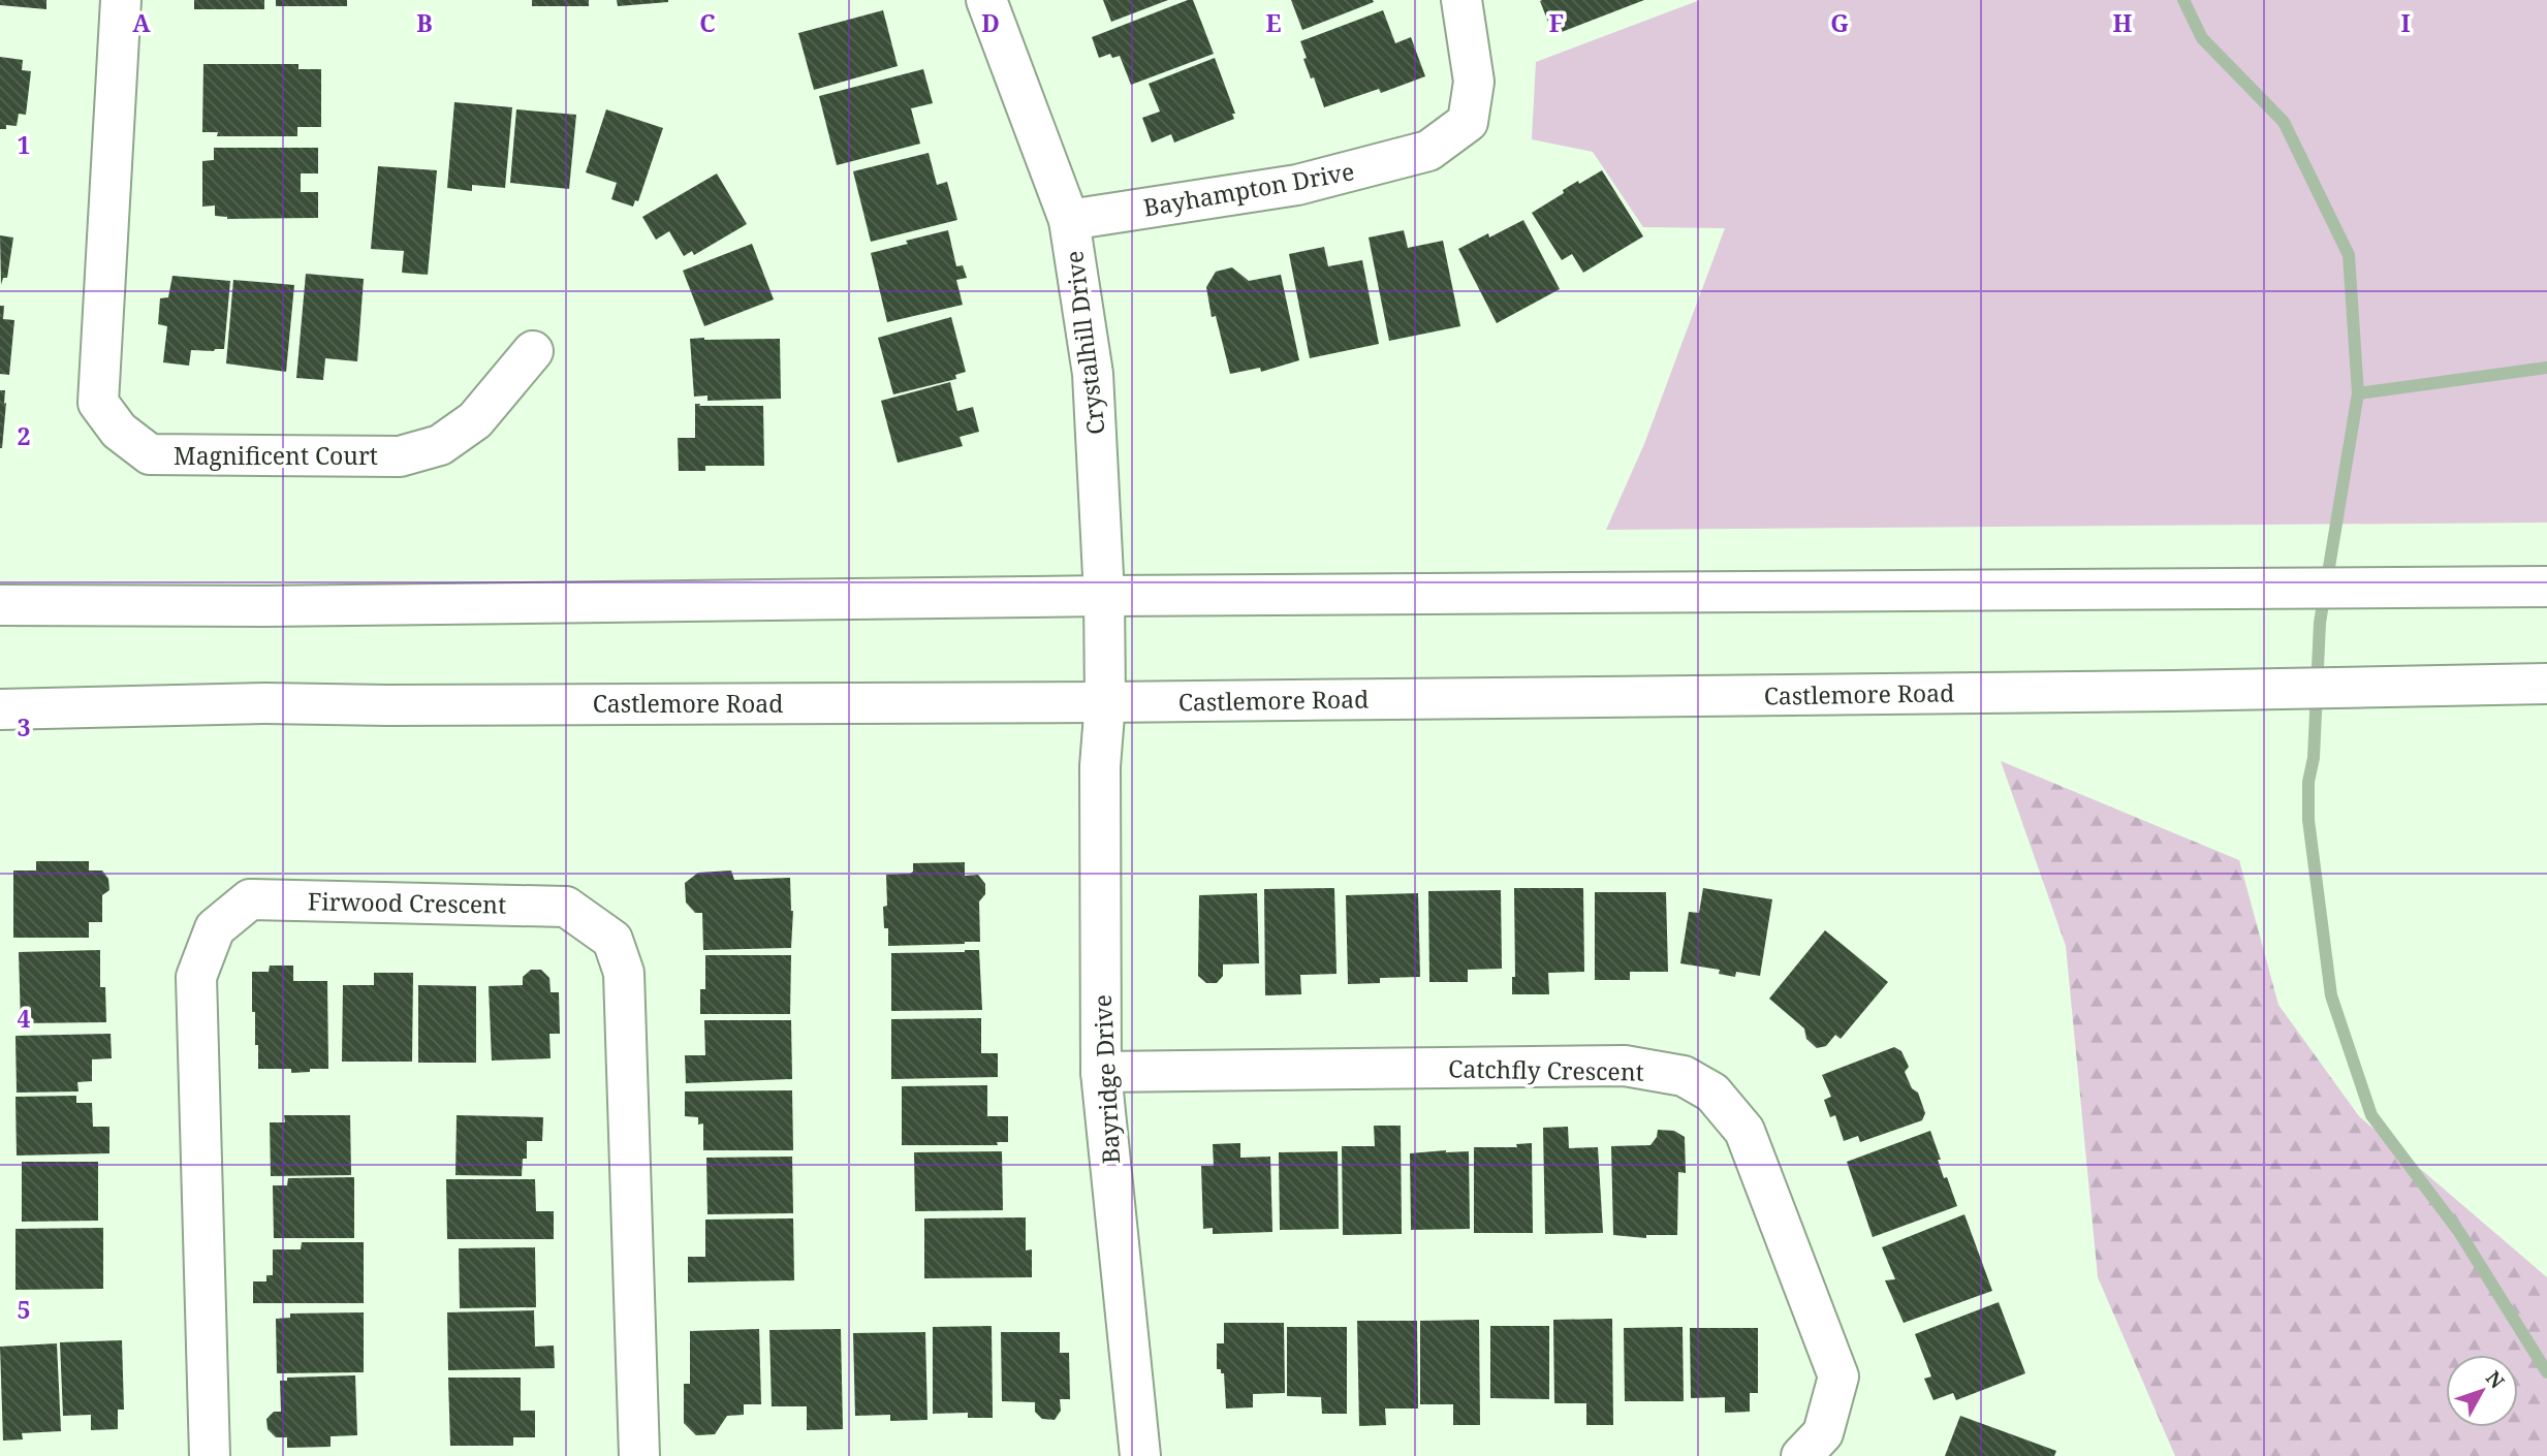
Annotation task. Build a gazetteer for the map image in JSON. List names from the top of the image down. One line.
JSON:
{"streets":{"street":["Bayhampton Drive","Crystalhill Drive","Magnificent Court","Castlemore Road","Firwood Crescent","Catchfly Crescent","Bayridge Drive"]},"crossings":[["Bayhampton Drive","Crystalhill Drive"],["Crystalhill Drive","Castlemore Road"],["Crystalhill Drive","Bayridge Drive"],["Castlemore Road","Bayridge Drive"],["Catchfly Crescent","Bayridge Drive"]],"north":"top right","grid":{"columns":["A","B","C","D","E","F","G","H","I"],"rows":["1","2","3","4","5"]}}
